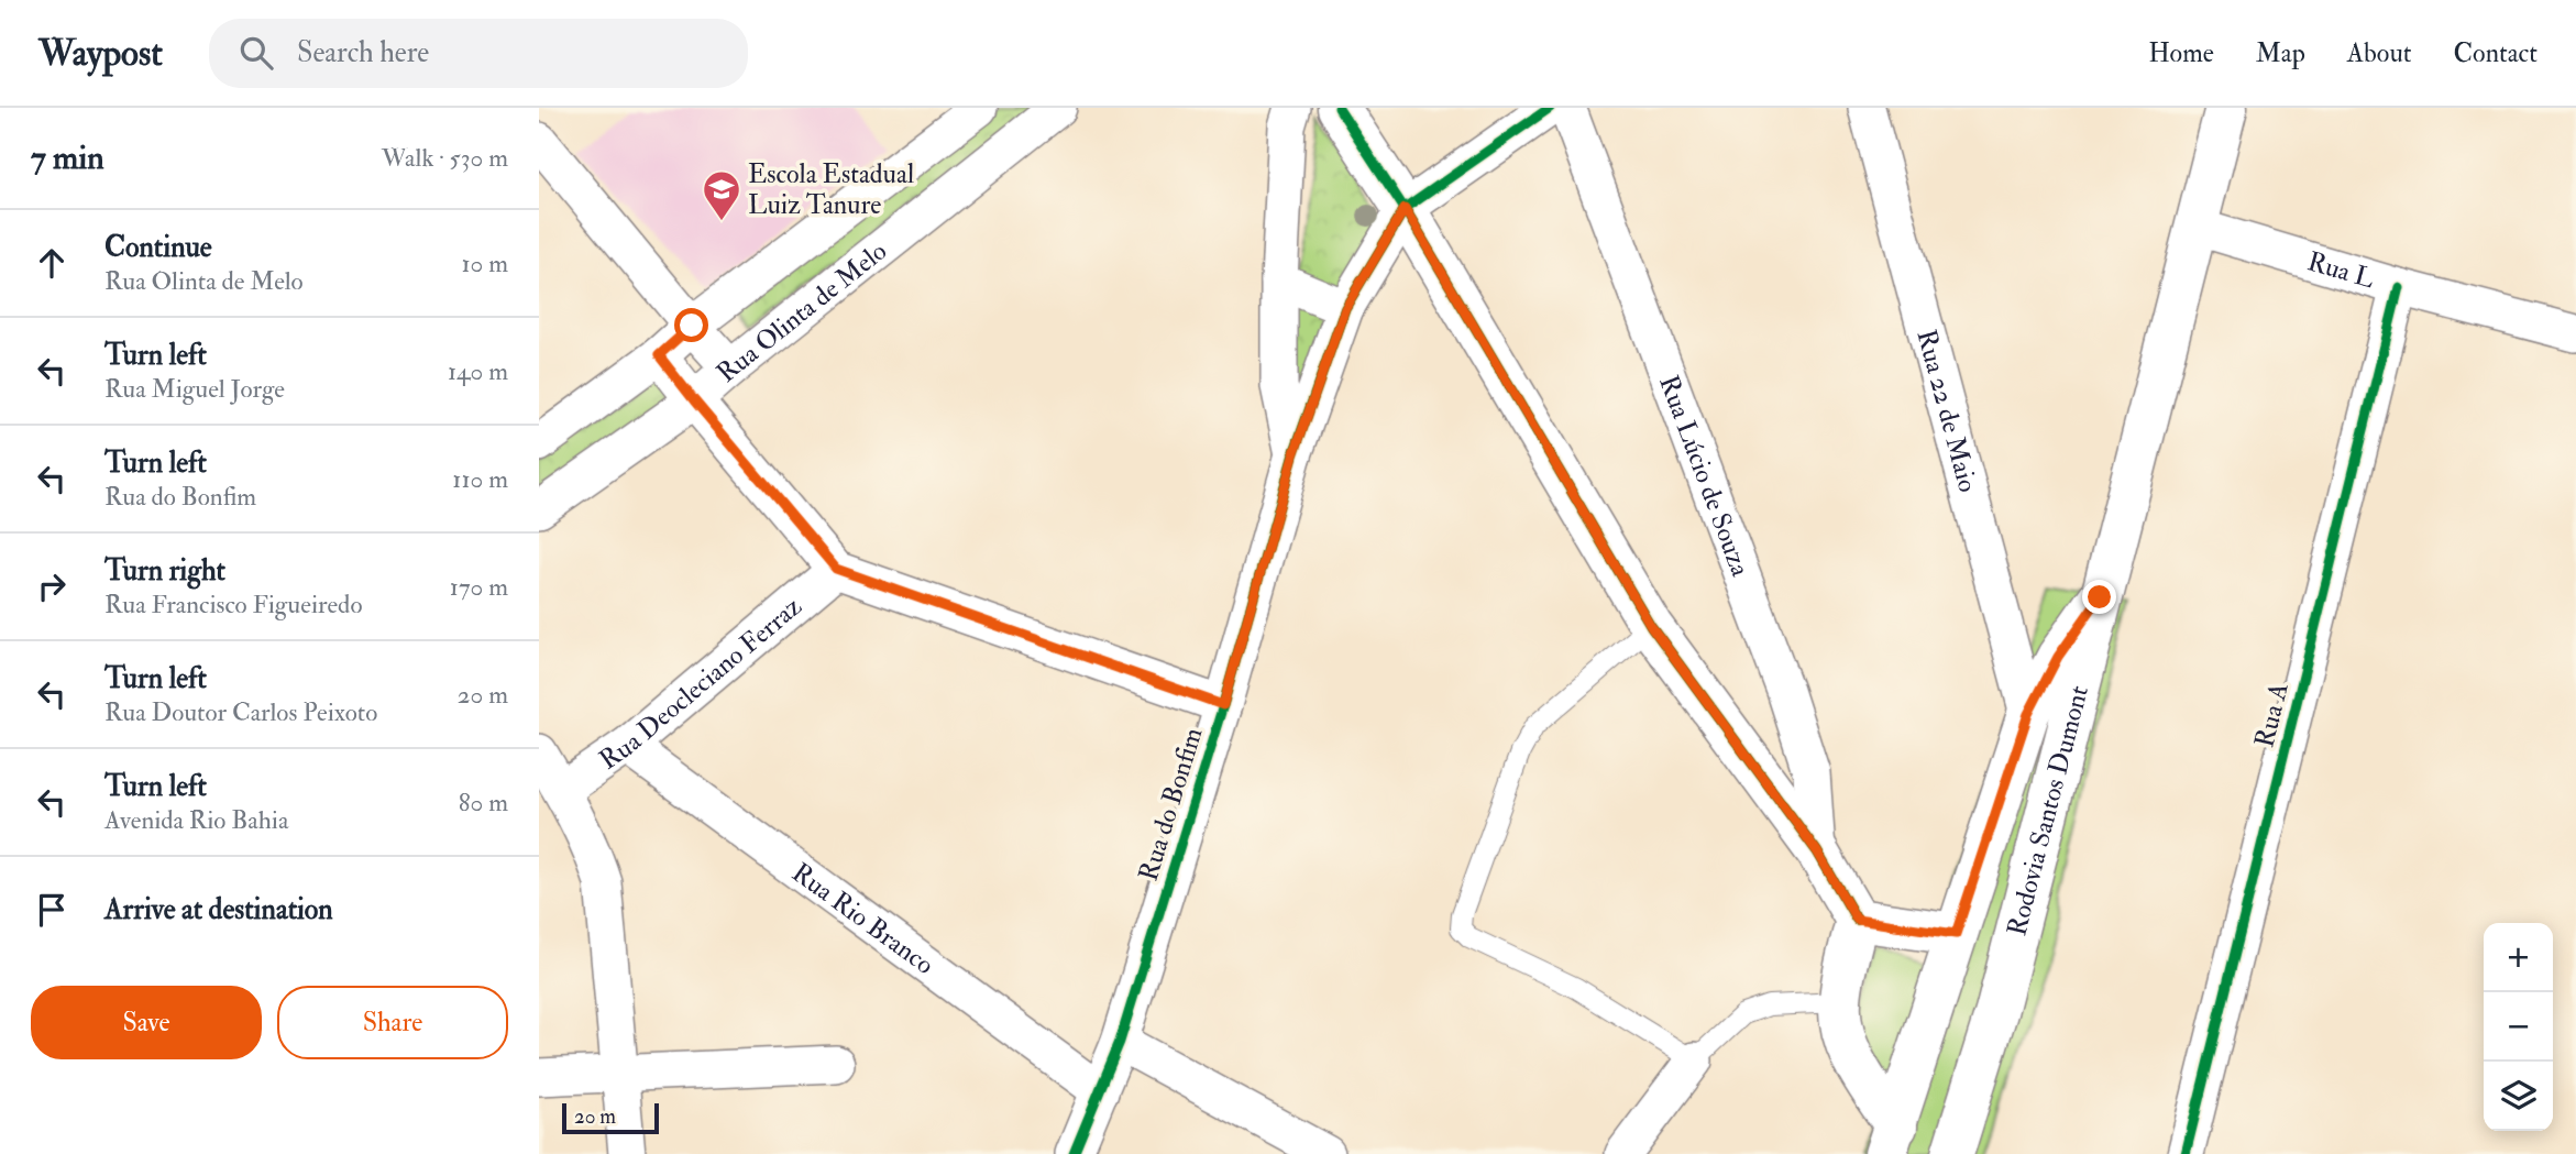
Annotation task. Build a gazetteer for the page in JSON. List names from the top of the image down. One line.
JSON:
{"streets":{"main road":["Rodovia Santos Dumont"],"street":["Rua L","Rua Olinta de Melo","Rua 22 de Maio","Rua Lúcio de Souza","Rua Deocleciano Ferraz","Rua A","Rua do Bonfim","Rua Rio Branco"]},"crossings":[["Rua L","Rua A"],["Rua L","Rodovia Santos Dumont"],["Rua Deocleciano Ferraz","Rua Rio Branco"],["Rua do Bonfim","Rua Rio Branco"]],"places":{"school or university":["Escola Estadual Luiz Tanure"]},"scale_bar":"20 m","page":{"header":"Waypost","search":"Search here","nav":["Home","Map","About","Contact"],"heading":["7 min","Walk · 530 m"],"list":[["Continue","Rua Olinta de Melo","10 m"],["Turn left","Rua Miguel Jorge","140 m"],["Turn left","Rua do Bonfim","110 m"],["Turn right","Rua Francisco Figueiredo","170 m"],["Turn left","Rua Doutor Carlos Peixoto","20 m"],["Turn left","Avenida Rio Bahia","80 m"],"Arrive at destination"],"map_buttons":["+","−"],"buttons":["Save","Share"],"scale":"20 m"}}
